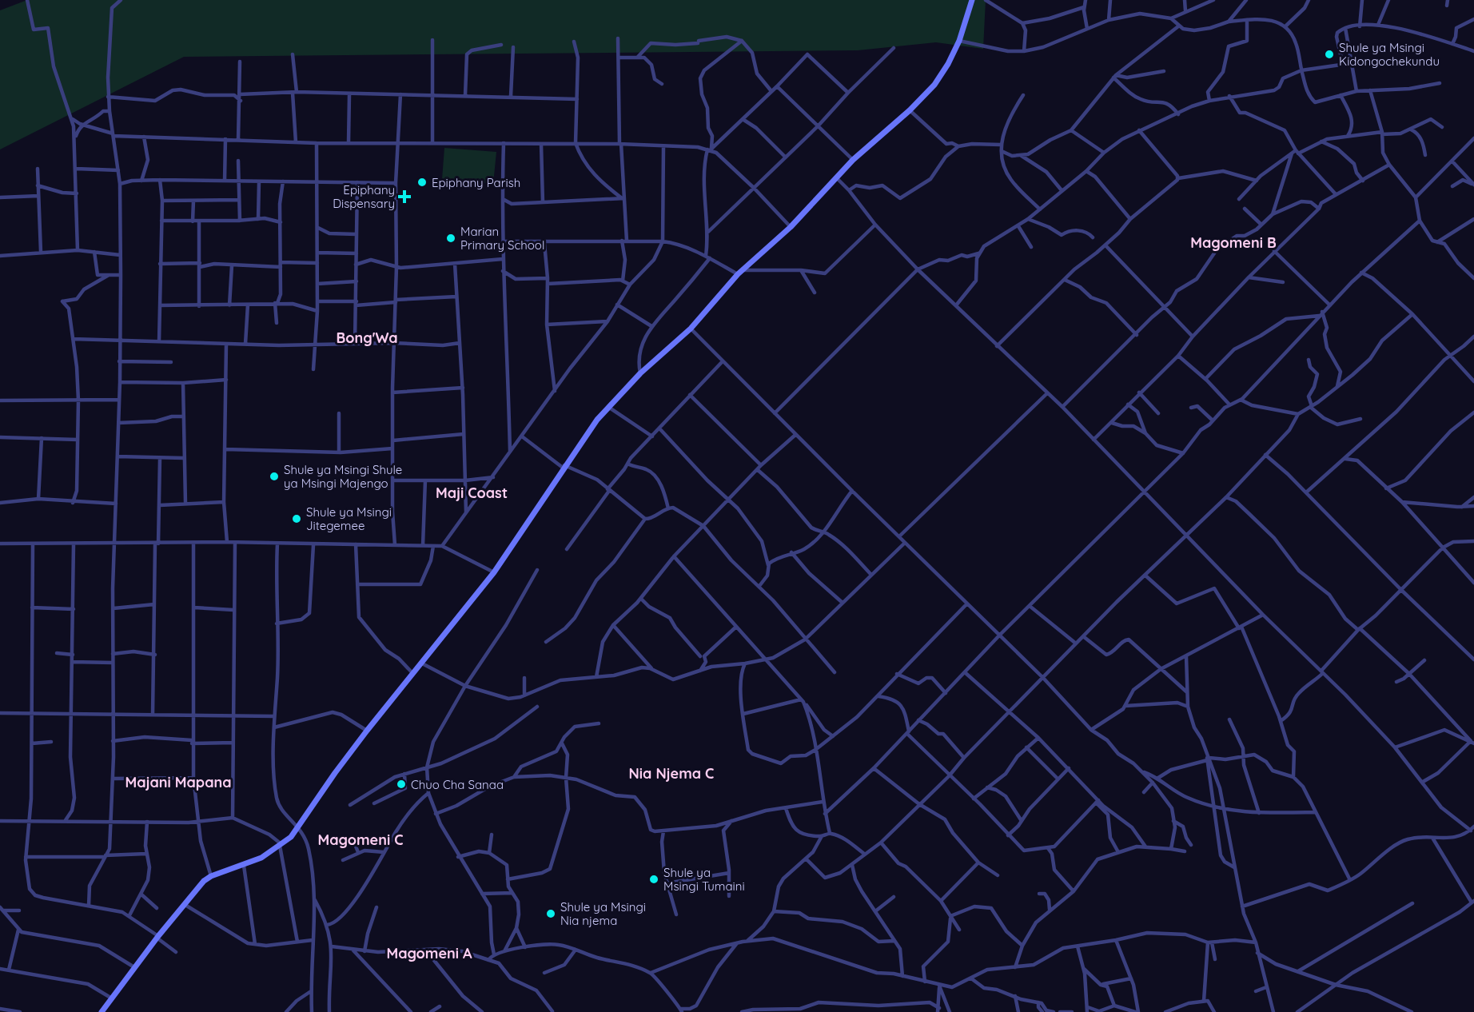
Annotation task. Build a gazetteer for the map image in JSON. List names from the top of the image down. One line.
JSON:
{"districts":["Magomeni B","Bong'Wa","Maji Coast","Nia Njema C","Majani Mapana","Magomeni C","Magomeni A"],"places":{"other":["Shule ya Msingi Kidongochekundu","Epiphany Parish","Marian Primary School","Shule ya Msingi Shule ya Msingi Majengo","Shule ya Msingi Jitegemee","Chuo Cha Sanaa","Shule ya Msingi Tumaini","Shule ya Msingi Nia njema"],"health":["Epiphany Dispensary"]}}
